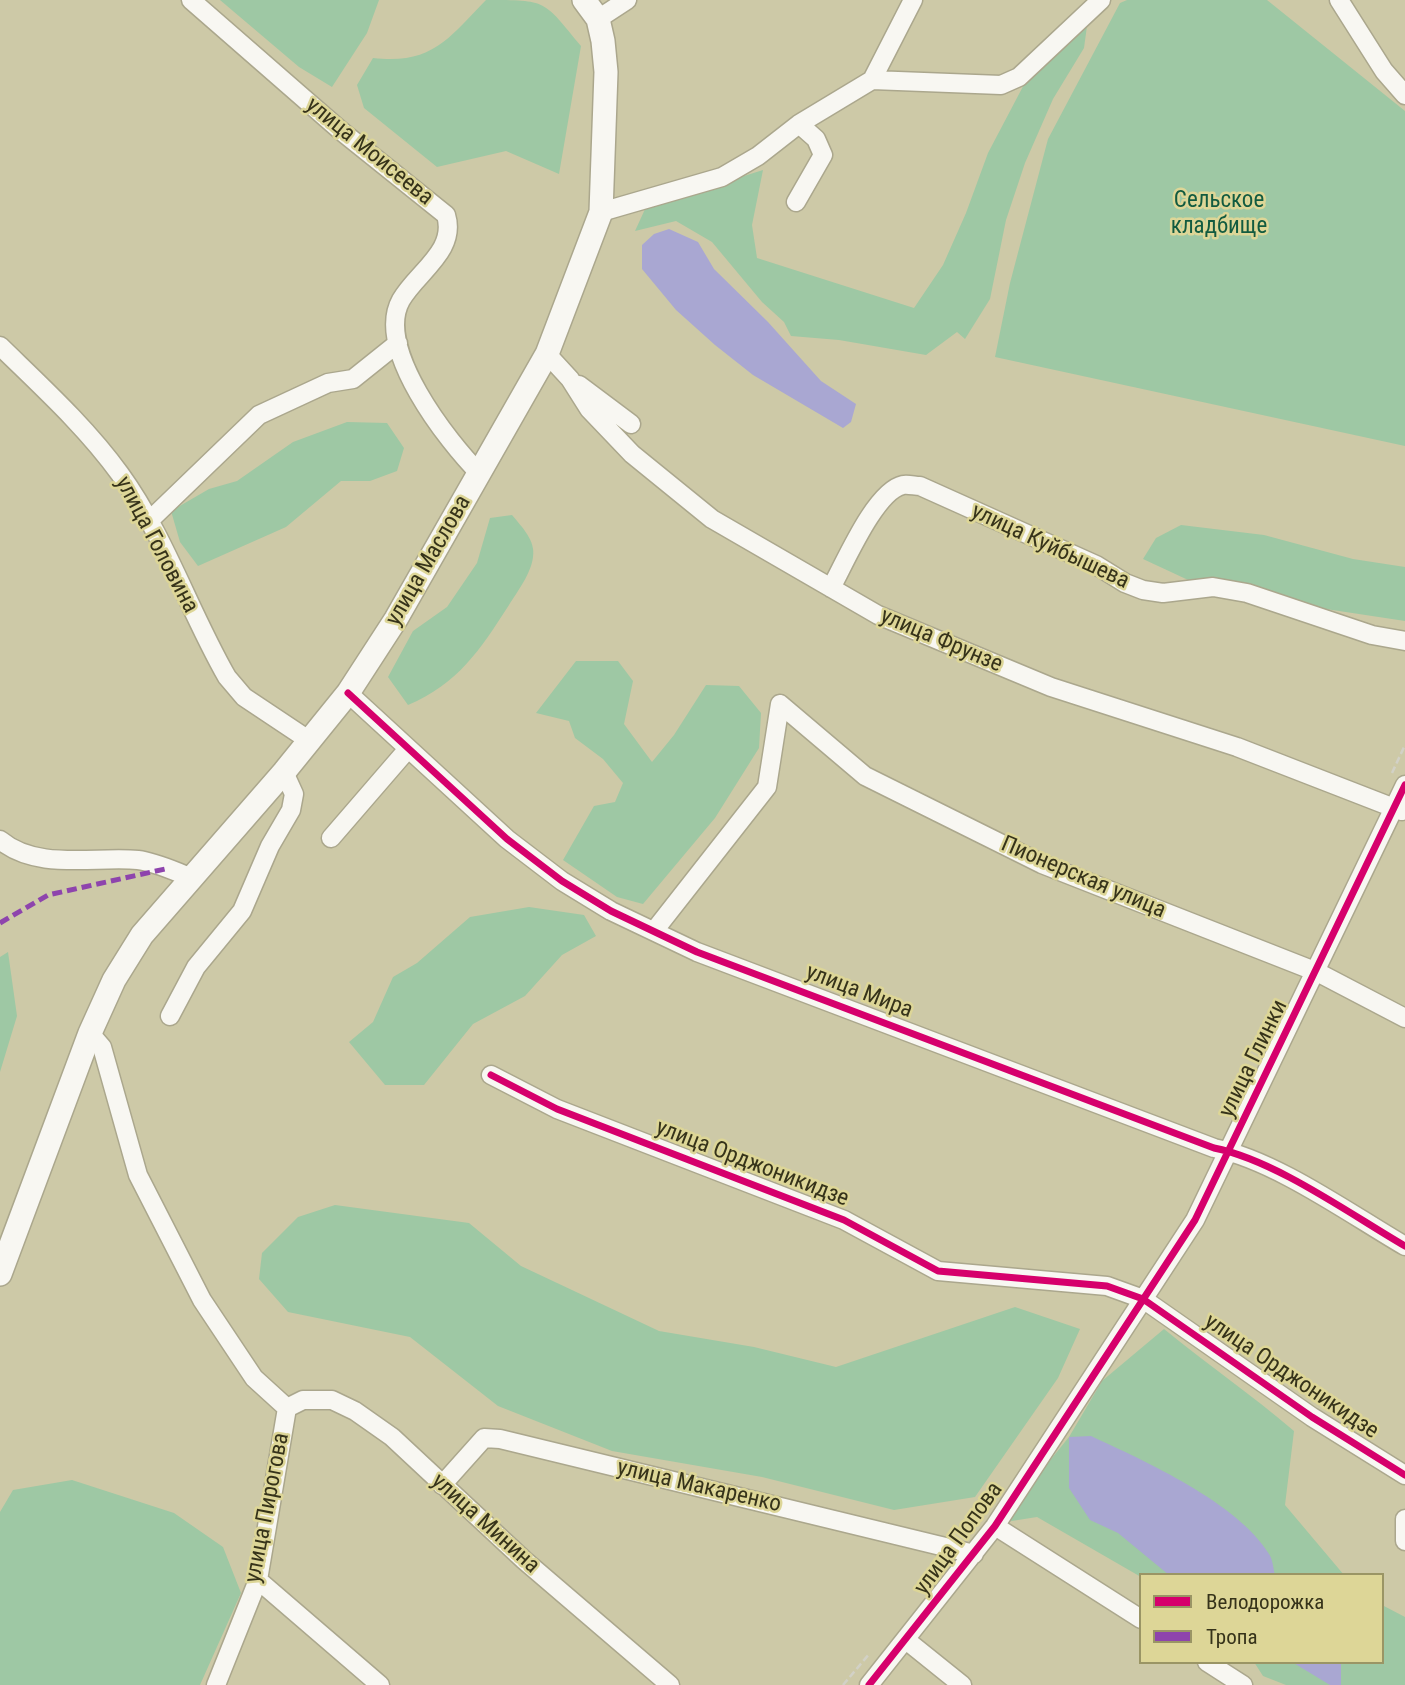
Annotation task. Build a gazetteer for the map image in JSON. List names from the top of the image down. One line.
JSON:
{"streets":{"main road":["улица Маслова"],"street":["улица Моисеева","улица Головина","улица Куйбышева","улица Фрунзе","Пионерская улица","улица Мира","улица Глинки","улица Орджоникидзе","улица Макаренко","улица Пирогова","улица Минина","улица Попова"]},"crossings":[["улица Моисеева","улица Маслова"],["улица Головина","улица Маслова"],["улица Куйбышева","улица Фрунзе"],["улица Маслова","улица Фрунзе"],["улица Маслова","улица Мира"],["улица Фрунзе","улица Глинки"],["Пионерская улица","улица Мира"],["Пионерская улица","улица Глинки"],["улица Мира","улица Глинки"],["улица Глинки","улица Орджоникидзе"],["улица Глинки","улица Попова"],["улица Макаренко","улица Минина"],["улица Макаренко","улица Попова"],["улица Пирогова","улица Минина"]],"parks":["Сельское кладбище"],"legend":["Велодорожка","Тропа"]}
